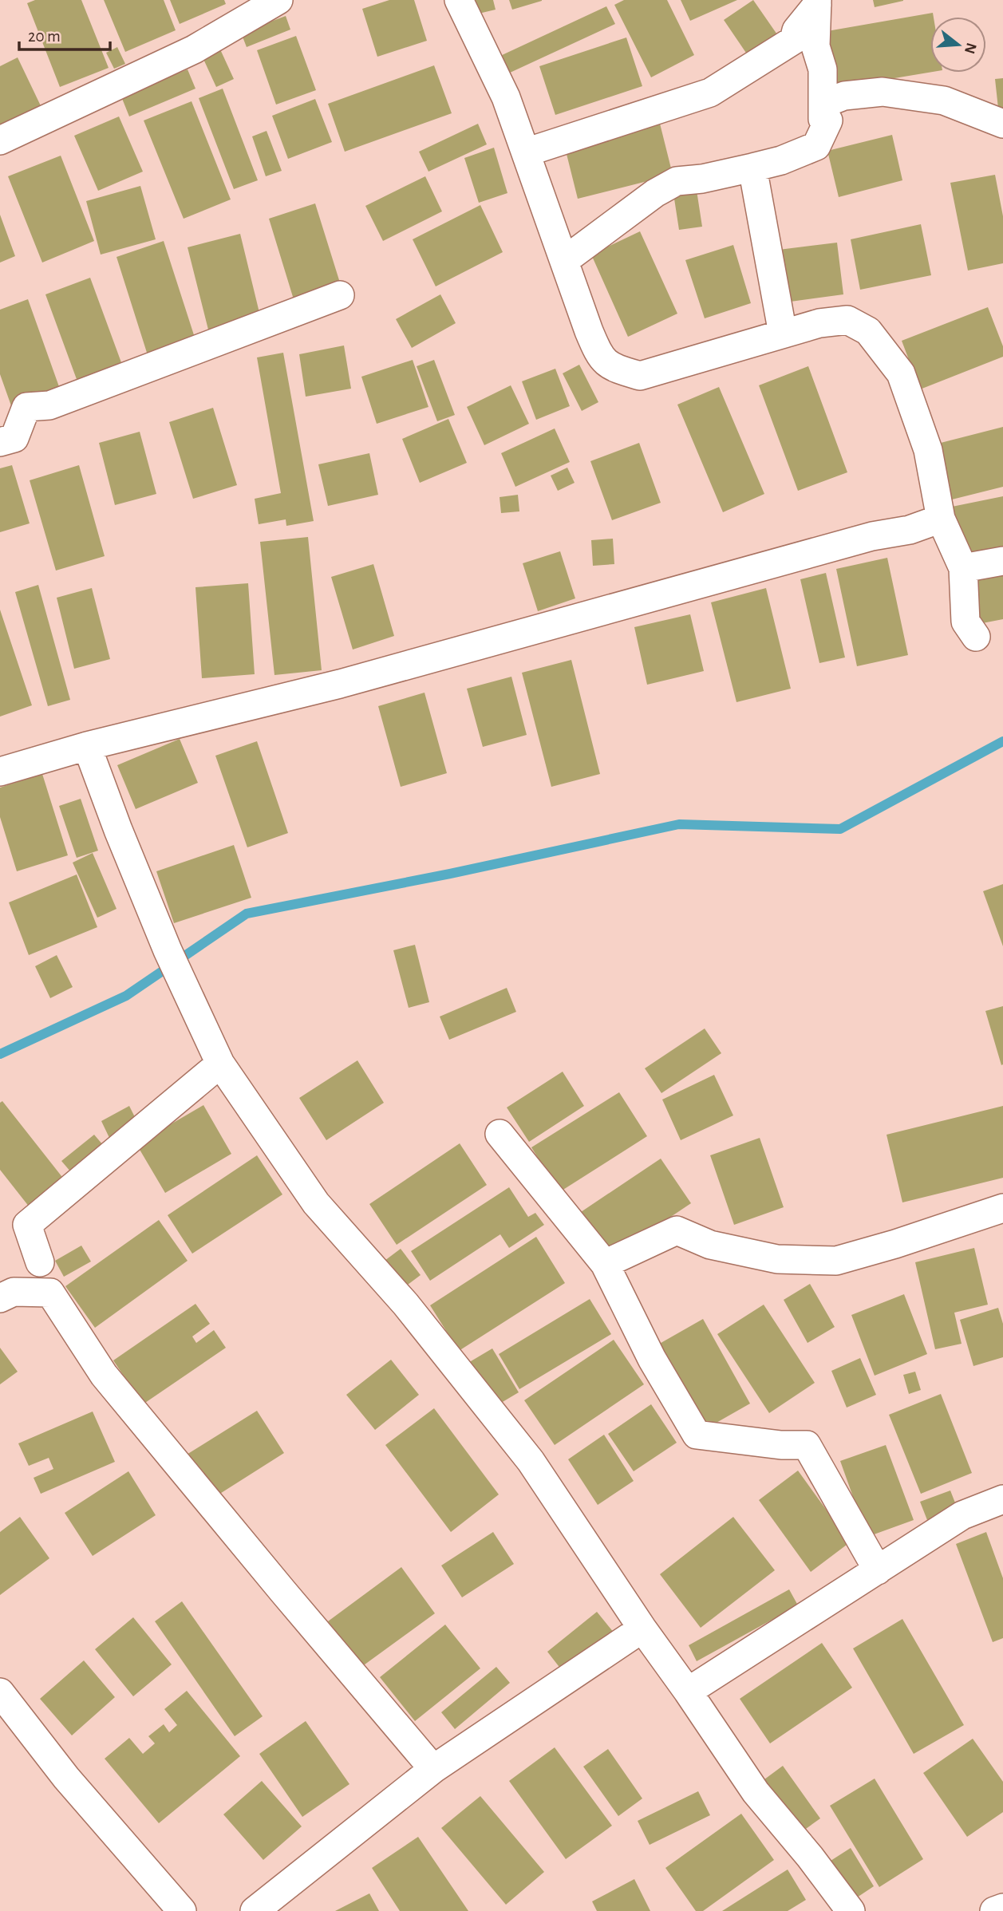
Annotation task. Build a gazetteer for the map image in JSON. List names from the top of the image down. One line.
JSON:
{"scale_bar":"20 m","north":"right"}
